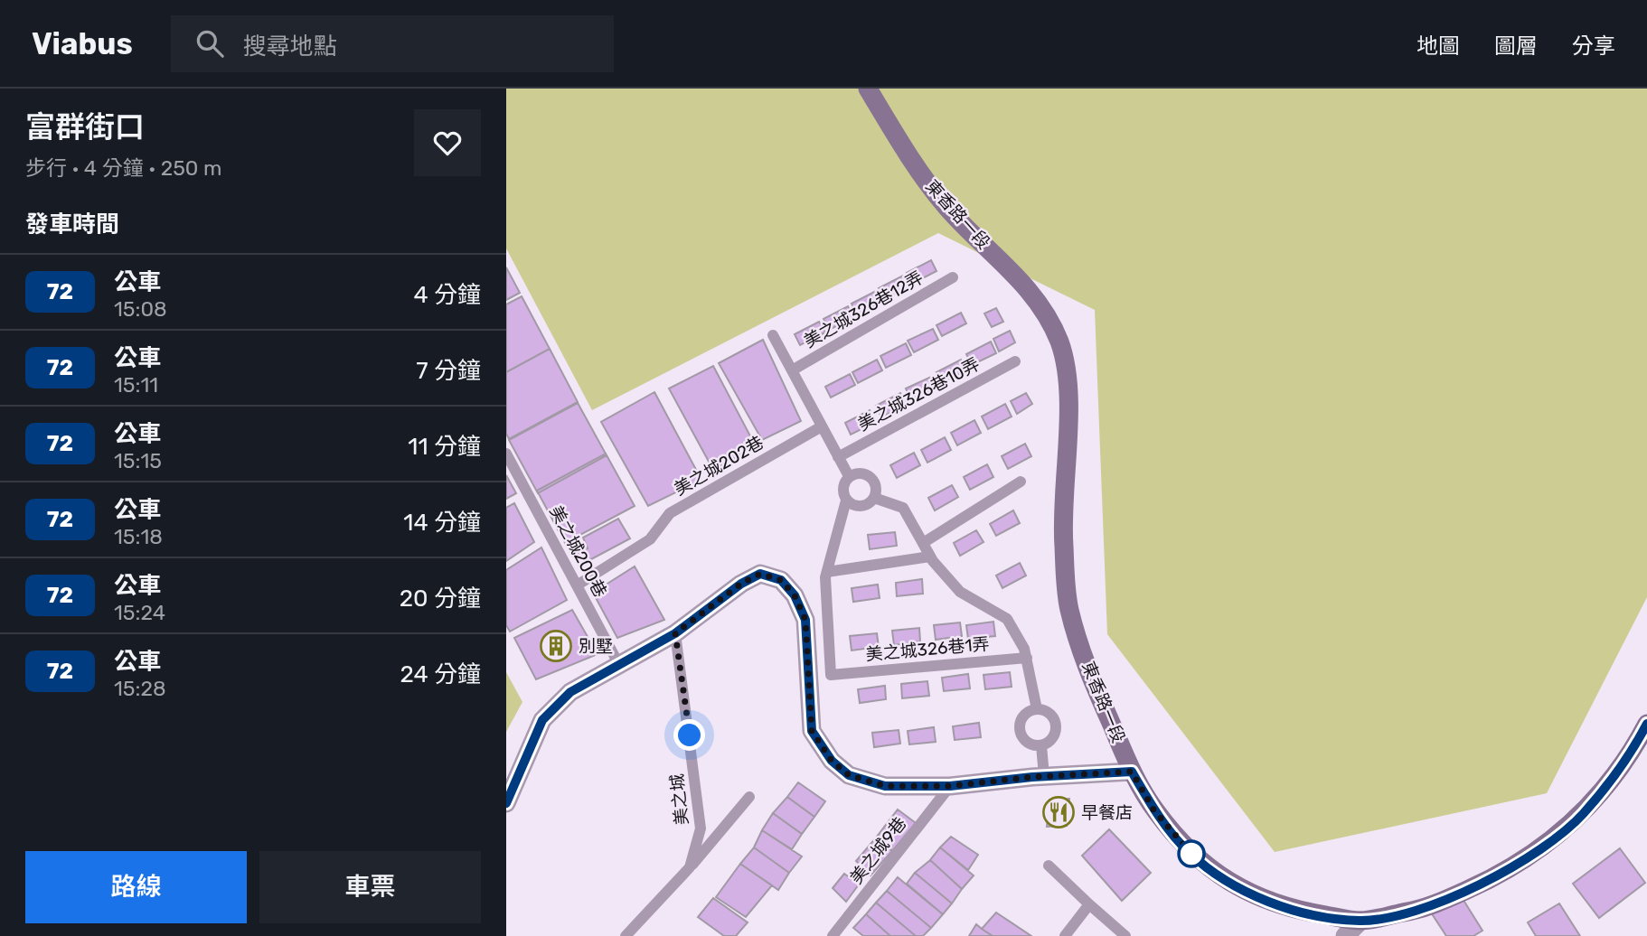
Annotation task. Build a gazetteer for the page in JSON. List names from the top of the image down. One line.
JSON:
{"streets":{"street":["東香路一段"],"lane":["美之城326巷12弄","美之城326巷10弄","美之城202巷","美之城200巷","美之城326巷1弄","美之城","美之城9巷"]},"crossings":[["美之城202巷","美之城200巷"]],"places":{"building":["別墅"],"restaurant":["早餐店"]},"lines":["bus line 72"],"page":{"header":"Viabus","search":"搜尋地點","nav":["地圖","圖層","分享"],"heading":[["富群街口","步行 · 4 分鐘 · 250 m"],"發車時間"],"list":[{"mark":"72","name":"公車","note":"15:08","value":"4 分鐘"},{"mark":"72","name":"公車","note":"15:11","value":"7 分鐘"},{"mark":"72","name":"公車","note":"15:15","value":"11 分鐘"},{"mark":"72","name":"公車","note":"15:18","value":"14 分鐘"},{"mark":"72","name":"公車","note":"15:24","value":"20 分鐘"},{"mark":"72","name":"公車","note":"15:28","value":"24 分鐘"}],"buttons":["路線","車票"]}}
